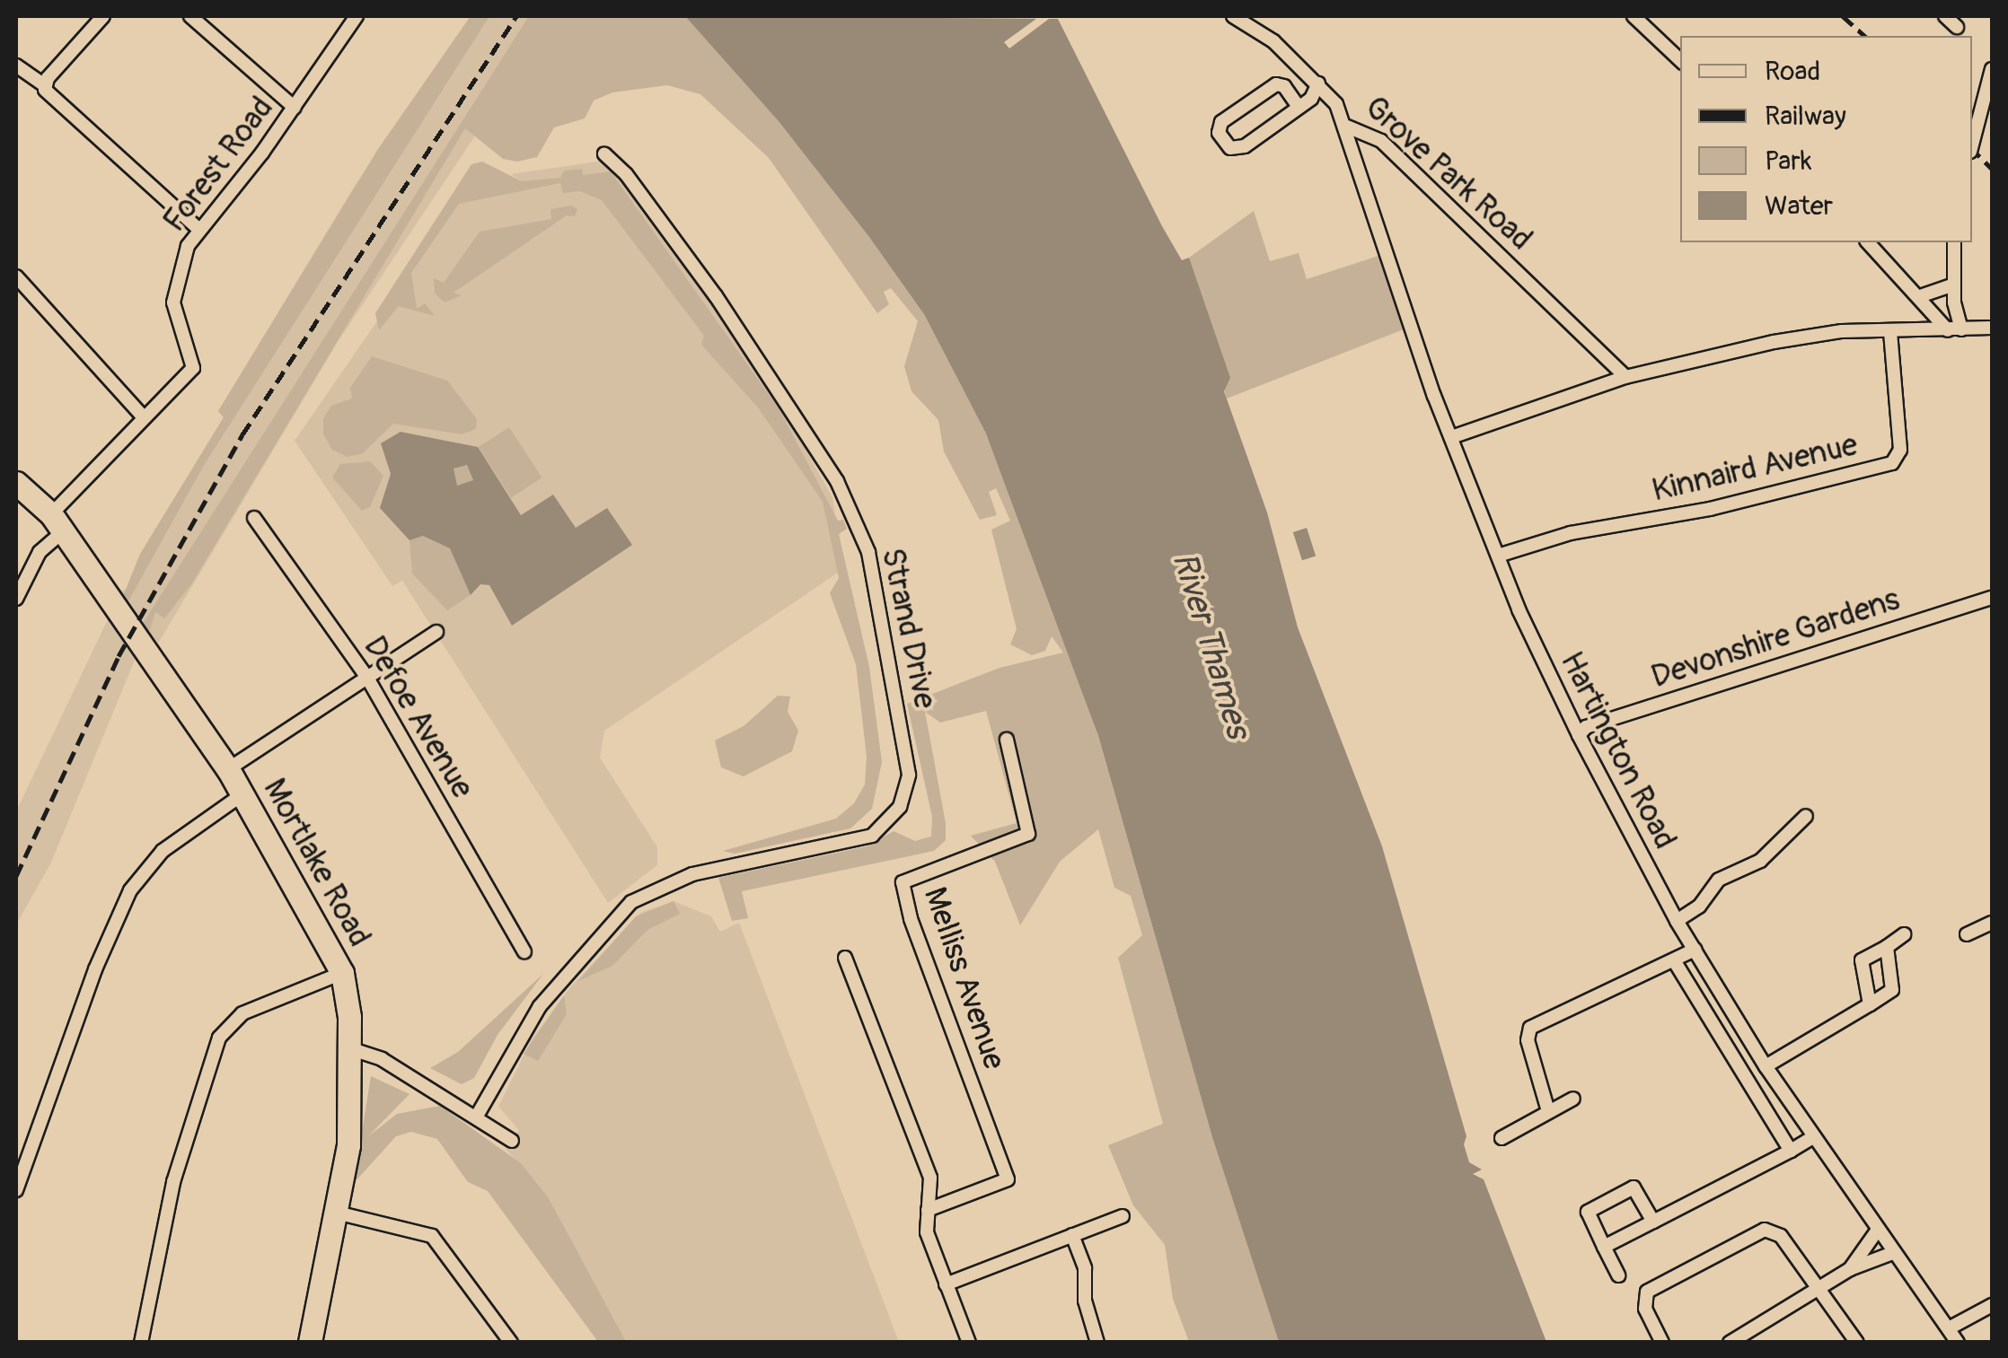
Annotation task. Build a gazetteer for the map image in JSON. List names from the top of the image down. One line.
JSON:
{"streets":{"highway":["Mortlake Road"],"street":["Forest Road","Grove Park Road","Kinnaird Avenue","Strand Drive","Devonshire Gardens","Defoe Avenue","Hartington Road","Melliss Avenue"]},"crossings":[["Forest Road","Mortlake Road"],["Grove Park Road","Hartington Road"],["Kinnaird Avenue","Hartington Road"],["Devonshire Gardens","Hartington Road"]],"water":["River Thames"],"legend":["Road","Railway","Park","Water"]}
